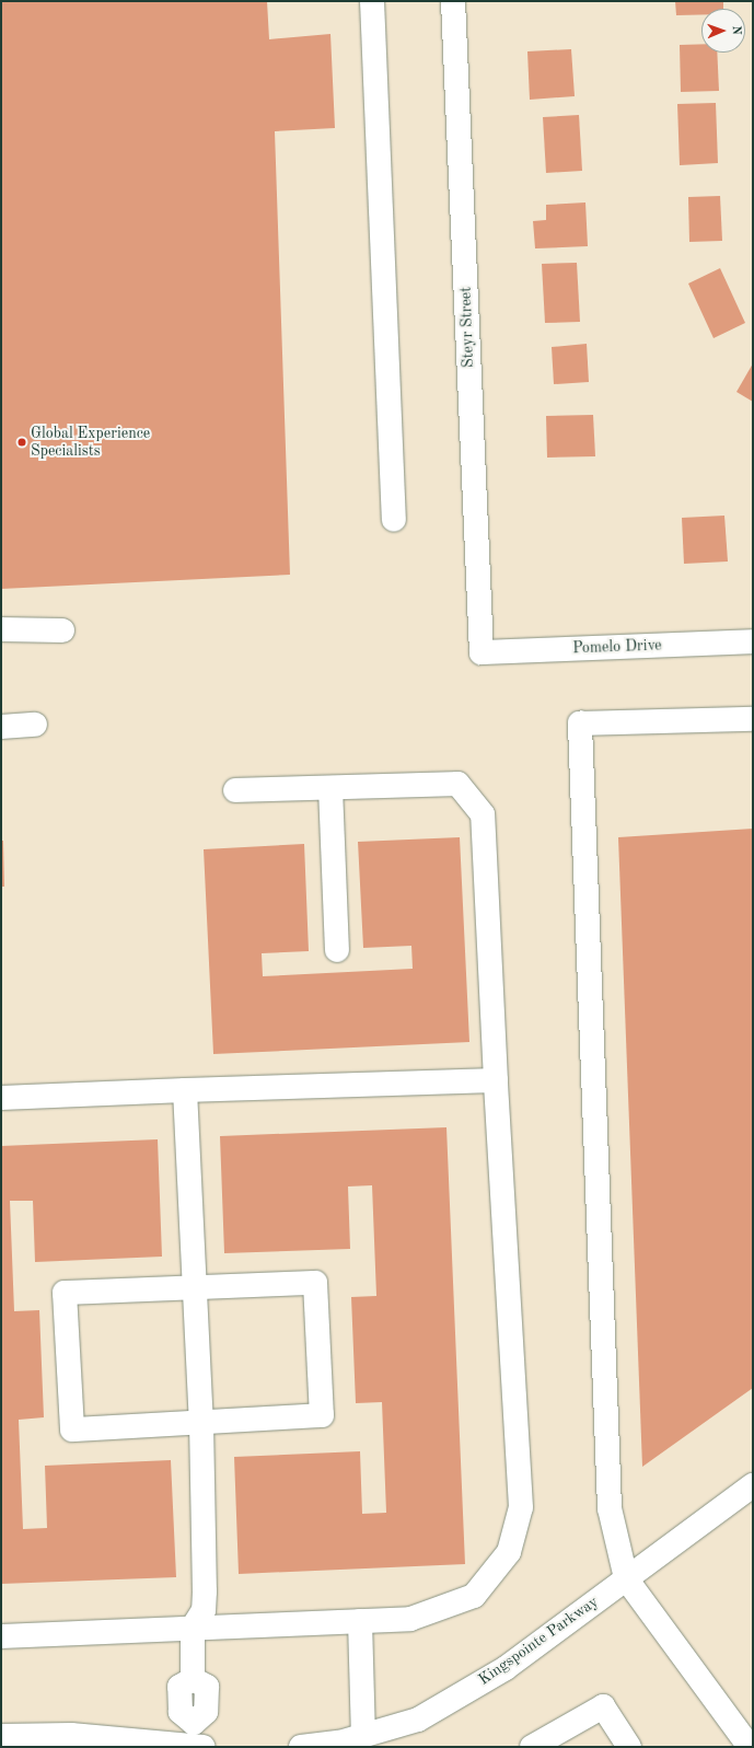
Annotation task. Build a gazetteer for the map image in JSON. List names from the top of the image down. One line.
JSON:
{"streets":{"street":["Steyr Street","Pomelo Drive","Kingspointe Parkway"]},"crossings":[["Steyr Street","Pomelo Drive"]],"places":["Global Experience Specialists"],"north":"right"}
